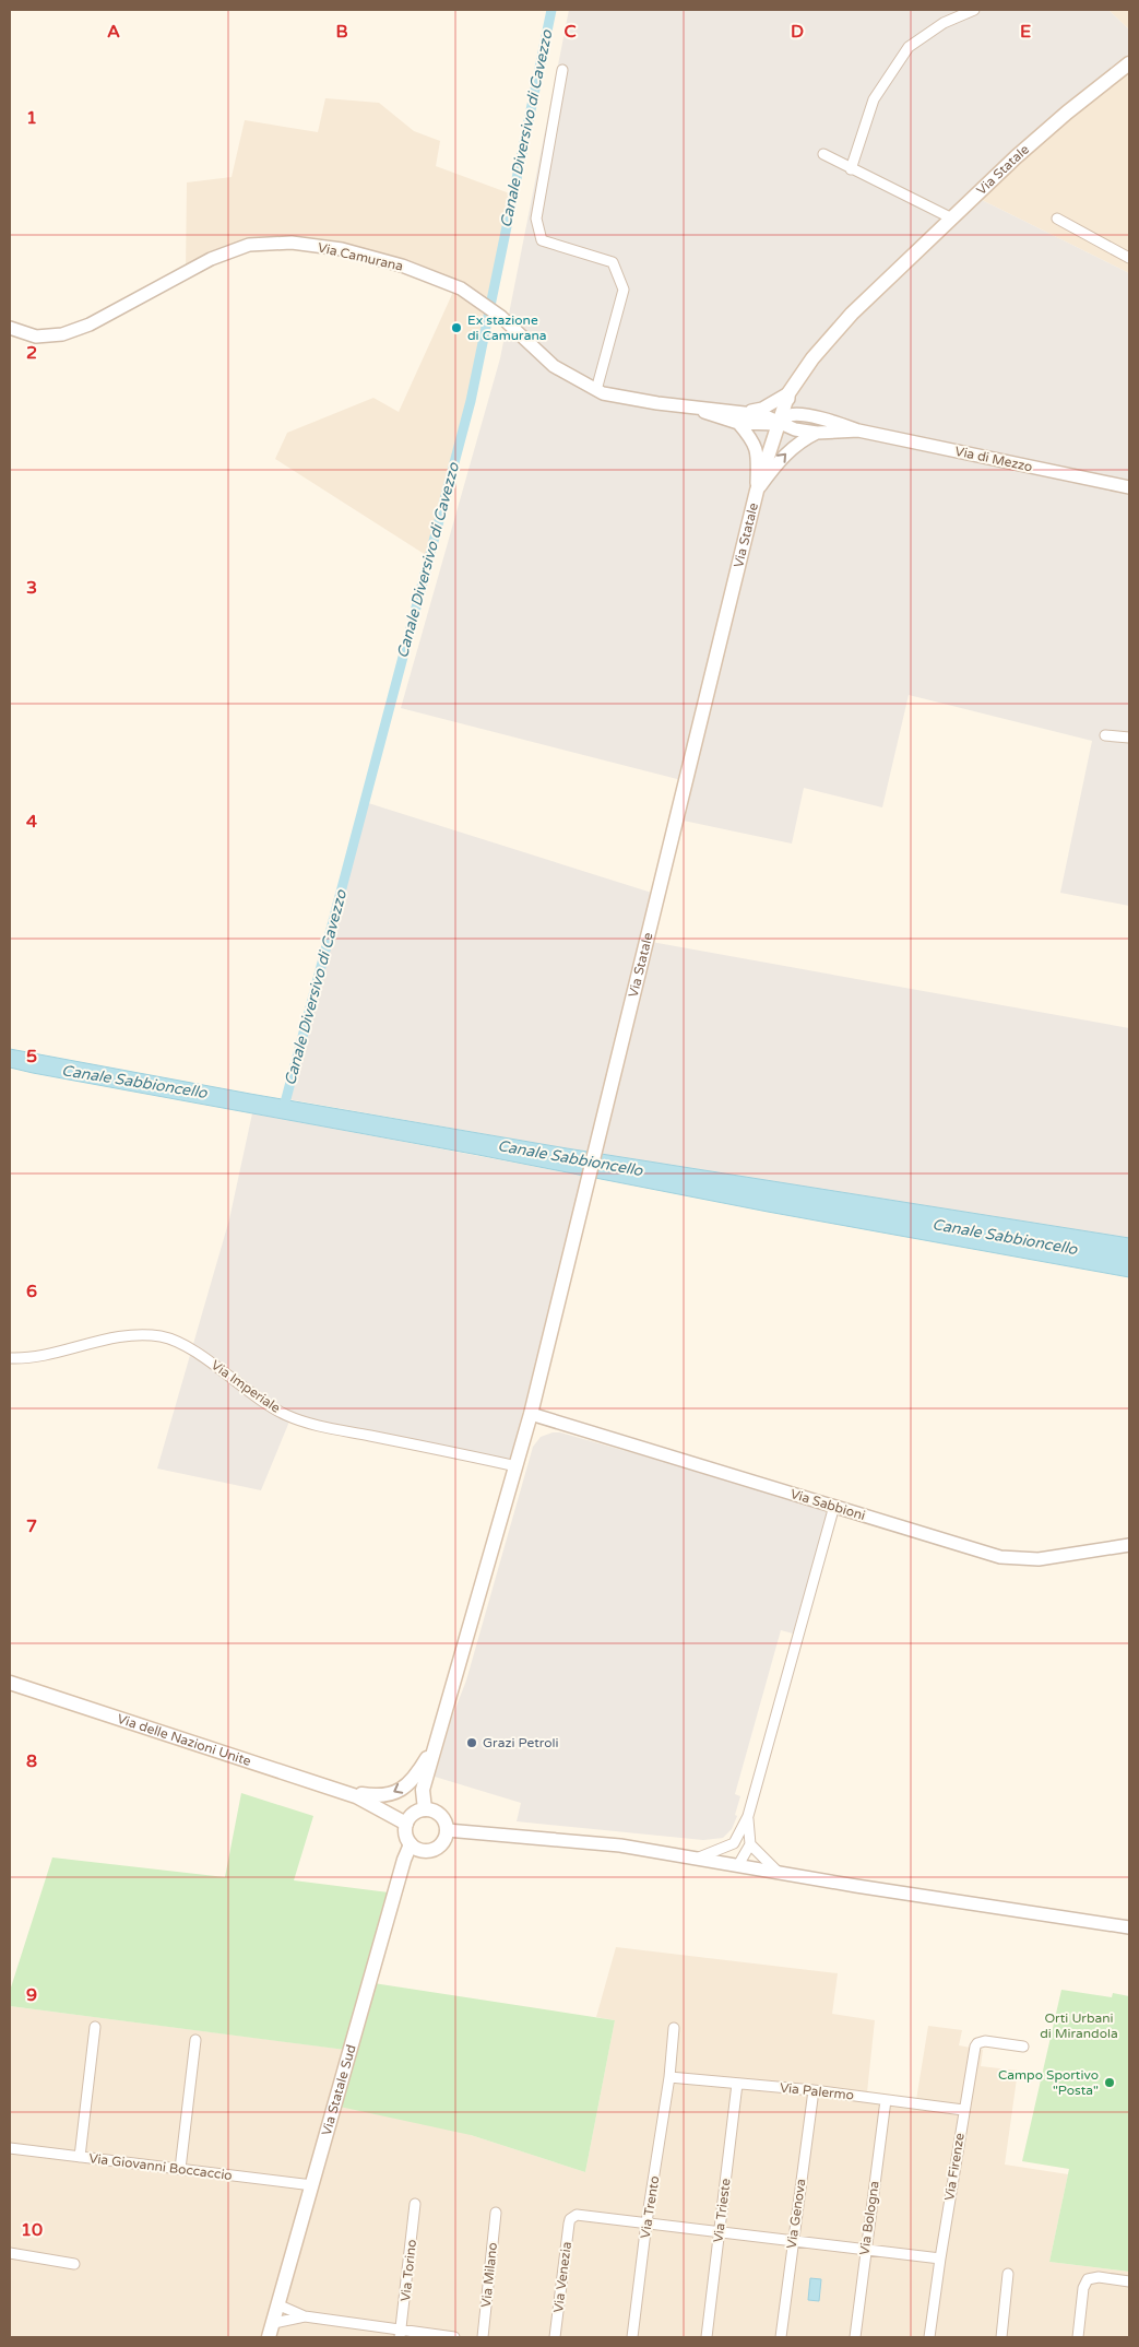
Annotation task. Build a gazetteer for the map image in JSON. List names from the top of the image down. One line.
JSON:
{"streets":{"main road":["Via Statale","Via delle Nazioni Unite","Via Statale Sud"],"street":["Via Camurana","Via di Mezzo","Via Imperiale","Via Sabbioni","Via Palermo","Via Giovanni Boccaccio","Via Firenze","Via Trento","Via Trieste","Via Genova","Via Bologna","Via Torino","Via Milano","Via Venezia"]},"crossings":[["Via Statale","Via Camurana"],["Via Statale","Via Imperiale"],["Via Statale","Via Sabbioni"],["Via Statale","Via delle Nazioni Unite"],["Via Camurana","Via di Mezzo"],["Via delle Nazioni Unite","Via Statale Sud"],["Via Statale Sud","Via Giovanni Boccaccio"],["Via Palermo","Via Firenze"],["Via Palermo","Via Trento"],["Via Palermo","Via Trieste"],["Via Palermo","Via Genova"],["Via Palermo","Via Bologna"],["Via Trento","Via Venezia"]],"water":["Canale Diversivo di Cavezzo","Canale Sabbioncello"],"parks":["Orti Urbani di Mirandola"],"places":["Ex stazione di Camurana","Grazi Petroli","Campo Sportivo \"Posta\""],"grid":{"columns":["A","B","C","D","E"],"rows":["1","2","3","4","5","6","7","8","9","10"]}}
